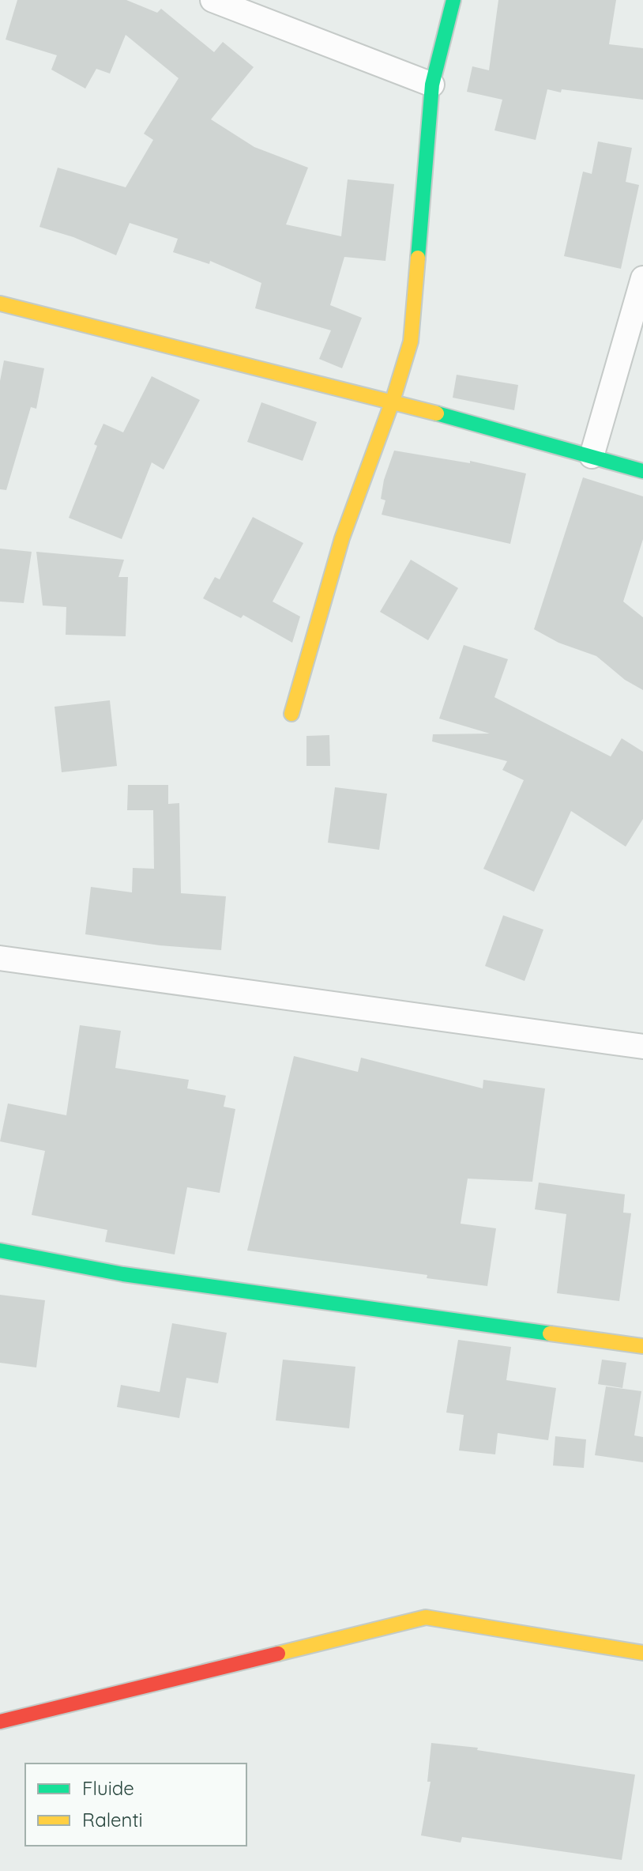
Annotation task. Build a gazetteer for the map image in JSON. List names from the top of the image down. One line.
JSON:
{"legend":["Fluide","Ralenti"]}
